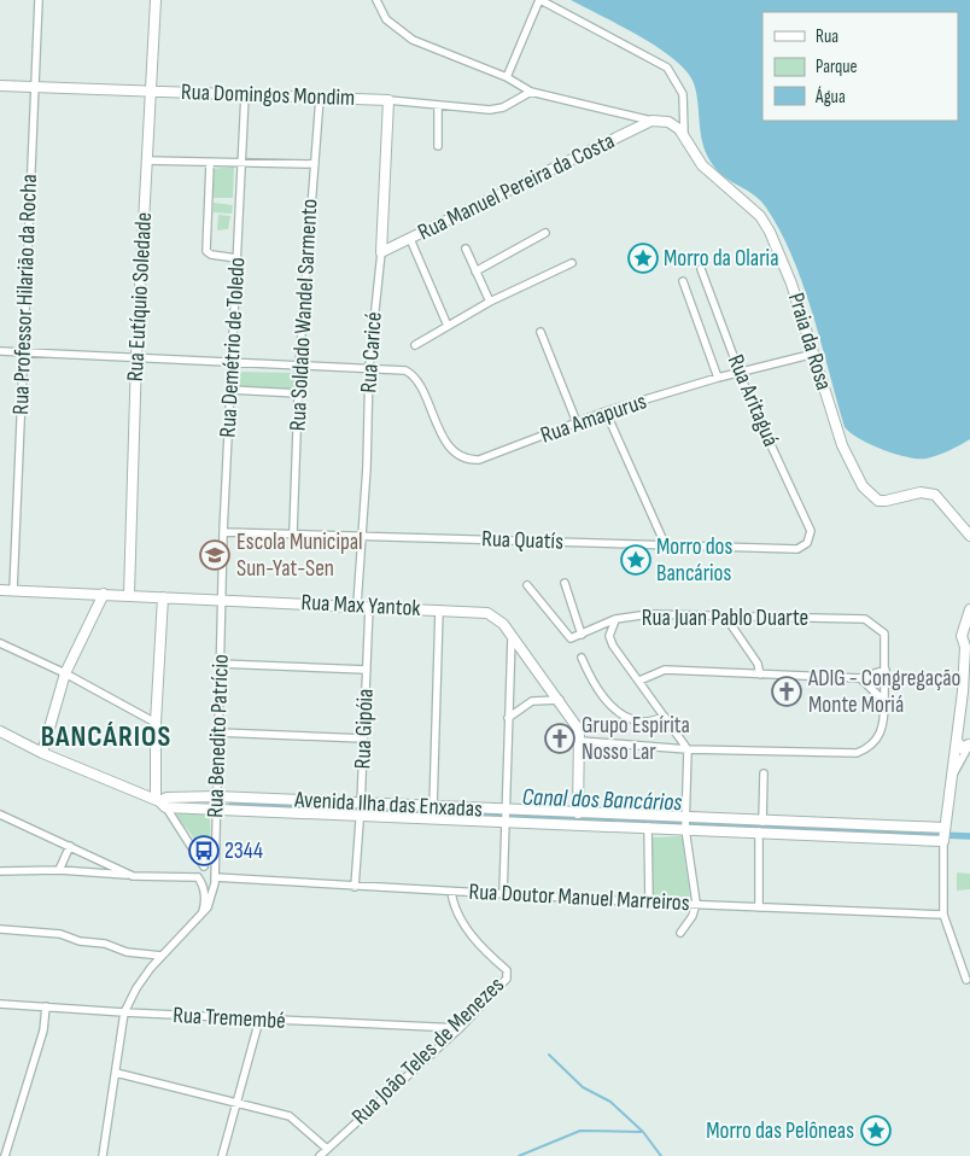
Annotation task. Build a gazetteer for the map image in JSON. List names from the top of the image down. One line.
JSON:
{"streets":{"street":["Rua Domingos Mondim","Rua Manuel Pereira da Costa","Rua Professor Hilarião da Rocha","Rua Eutíquio Soledade","Rua Soldado Wandel Sarmento","Praia da Rosa","Rua Demétrio de Toledo","Rua Caricé","Rua Aritaguá","Rua Amapurus","Rua Quatís","Rua Max Yantok","Rua Juan Pablo Duarte","Rua Gipóia","Rua Benedito Patrício","Avenida Ilha das Enxadas","Rua Doutor Manuel Marreiros","Rua Tremembé","Rua João Teles de Menezes"]},"crossings":[["Rua Domingos Mondim","Rua Professor Hilarião da Rocha"],["Rua Domingos Mondim","Rua Eutíquio Soledade"],["Rua Domingos Mondim","Rua Soldado Wandel Sarmento"],["Rua Domingos Mondim","Rua Demétrio de Toledo"],["Rua Domingos Mondim","Rua Caricé"],["Rua Manuel Pereira da Costa","Rua Caricé"],["Rua Professor Hilarião da Rocha","Rua Max Yantok"],["Rua Eutíquio Soledade","Rua Max Yantok"],["Rua Soldado Wandel Sarmento","Rua Quatís"],["Praia da Rosa","Rua Amapurus"],["Rua Demétrio de Toledo","Rua Quatís"],["Rua Demétrio de Toledo","Rua Max Yantok"],["Rua Demétrio de Toledo","Rua Benedito Patrício"],["Rua Caricé","Rua Amapurus"],["Rua Caricé","Rua Quatís"],["Rua Caricé","Rua Max Yantok"],["Rua Aritaguá","Rua Amapurus"],["Rua Aritaguá","Rua Quatís"],["Rua Max Yantok","Rua Gipóia"],["Rua Max Yantok","Rua Benedito Patrício"],["Rua Max Yantok","Avenida Ilha das Enxadas"],["Rua Gipóia","Avenida Ilha das Enxadas"],["Rua Gipóia","Rua Doutor Manuel Marreiros"],["Rua Benedito Patrício","Avenida Ilha das Enxadas"],["Rua Benedito Patrício","Rua Doutor Manuel Marreiros"],["Rua Benedito Patrício","Rua Tremembé"],["Rua Doutor Manuel Marreiros","Rua João Teles de Menezes"],["Rua Tremembé","Rua João Teles de Menezes"]],"districts":["BANCÁRIOS"],"water":["Canal dos Bancários"],"places":{"place":["Morro da Olaria","Morro dos Bancários","Morro das Pelôneas"],"school or university":["Escola Municipal Sun-Yat-Sen"],"church":["ADIG - Congregação Monte Moriá","Grupo Espírita Nosso Lar"],"bus stop":["2344"]},"legend":["Rua","Parque","Água"]}
